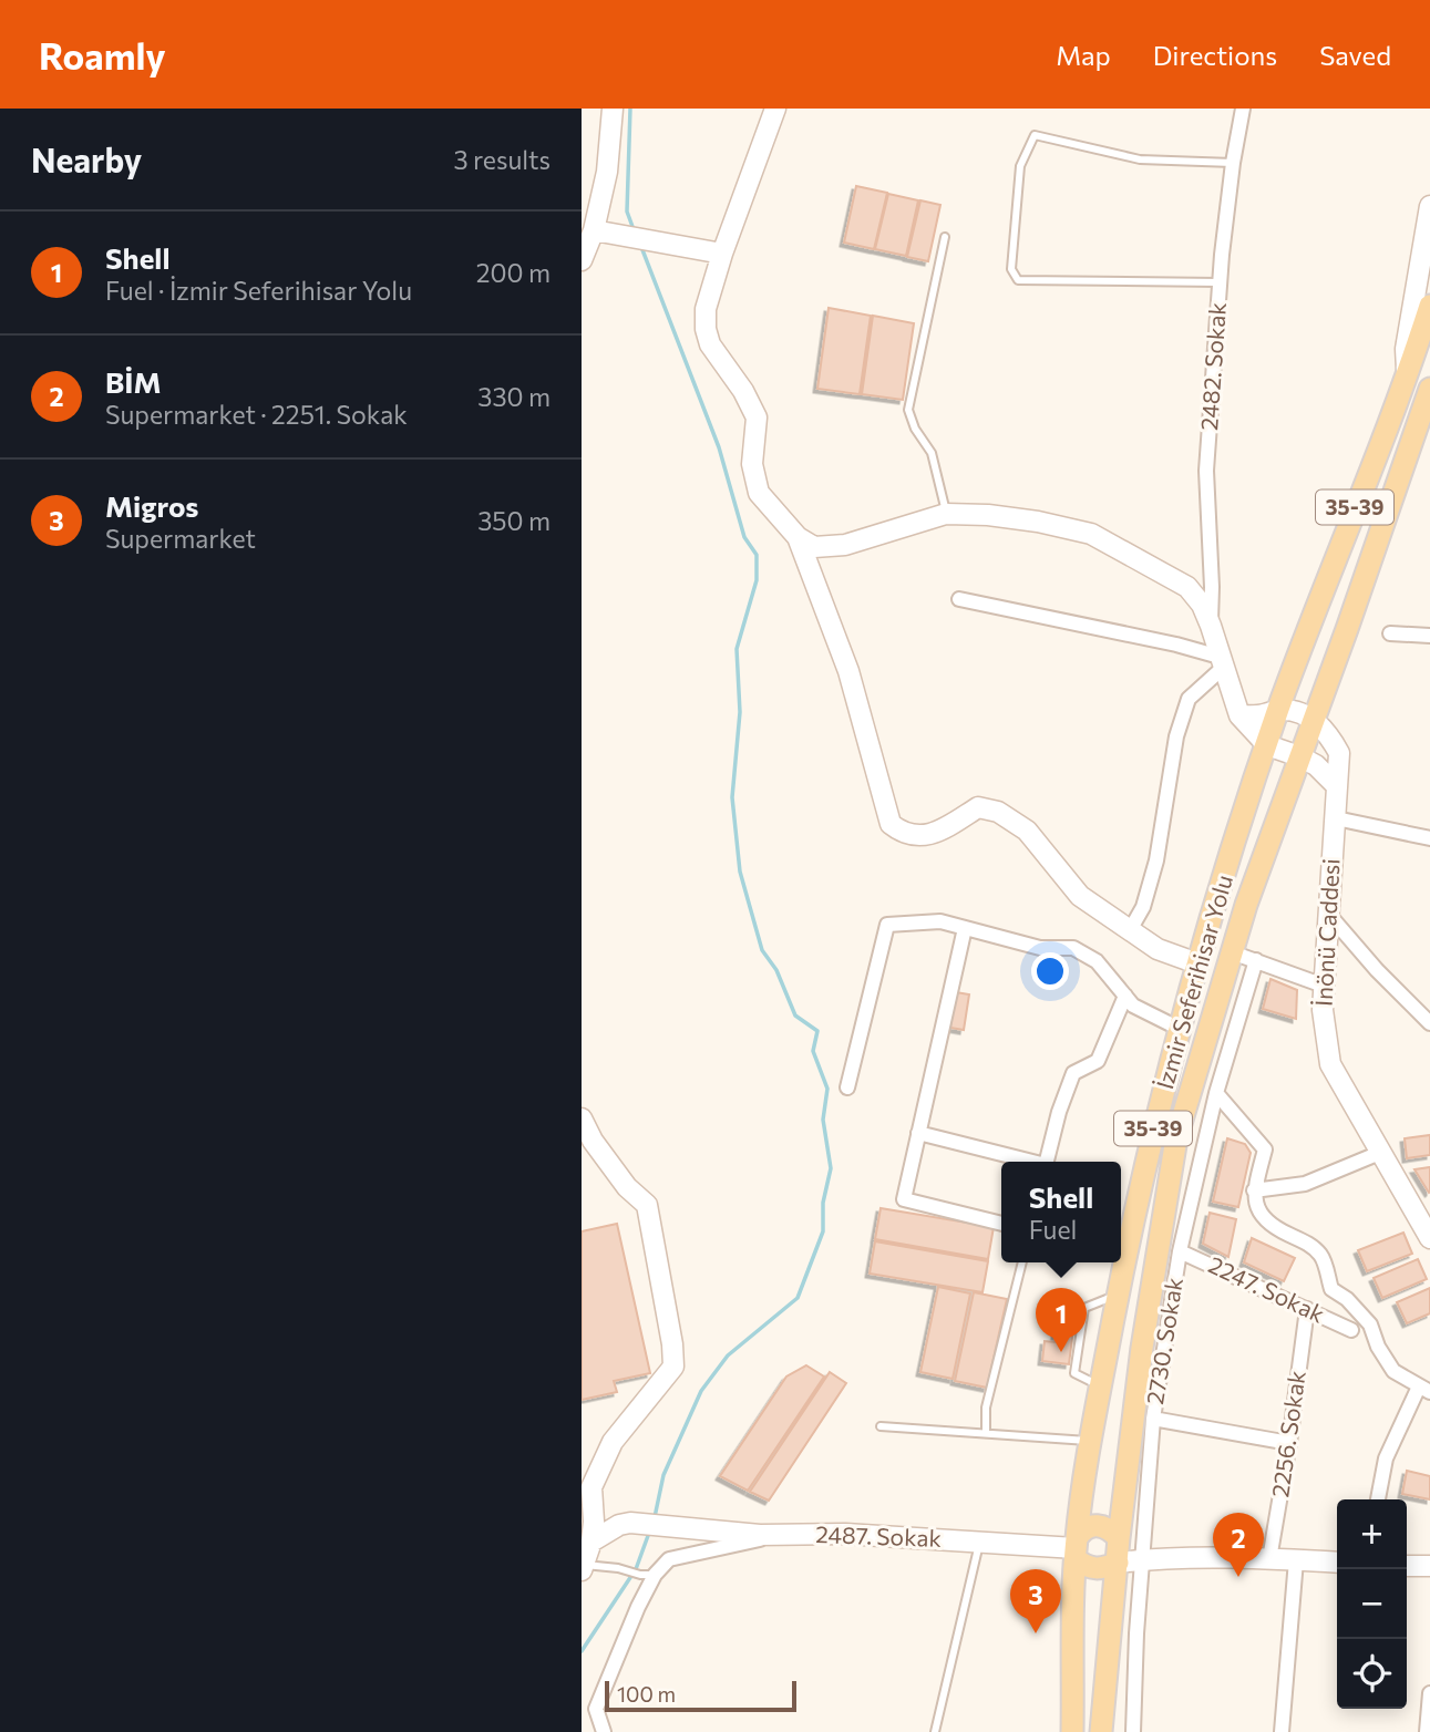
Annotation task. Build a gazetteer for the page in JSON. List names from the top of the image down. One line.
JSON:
{"streets":{"main road":["35-39","İzmir Seferihisar Yolu"],"street":["2482. Sokak","İnönü Caddesi","2247. Sokak","2730. Sokak","2256. Sokak","2487. Sokak"]},"crossings":[["İnönü Caddesi","İzmir Seferihisar Yolu"],["İzmir Seferihisar Yolu","2487. Sokak"],["2247. Sokak","2730. Sokak"],["2247. Sokak","2256. Sokak"]],"scale_bar":"100 m","page":{"header":"Roamly","nav":["Map","Directions","Saved"],"heading":["Nearby","3 results"],"list":[{"mark":"1","name":"Shell","note":"Fuel · İzmir Seferihisar Yolu","value":"200 m"},{"mark":"2","name":"BİM","note":"Supermarket · 2251. Sokak","value":"330 m"},{"mark":"3","name":"Migros","note":"Supermarket","value":"350 m"}],"popup":["Shell","Fuel"],"pins":["1","2","3"],"map_buttons":["+","−"],"scale":"100 m"}}
